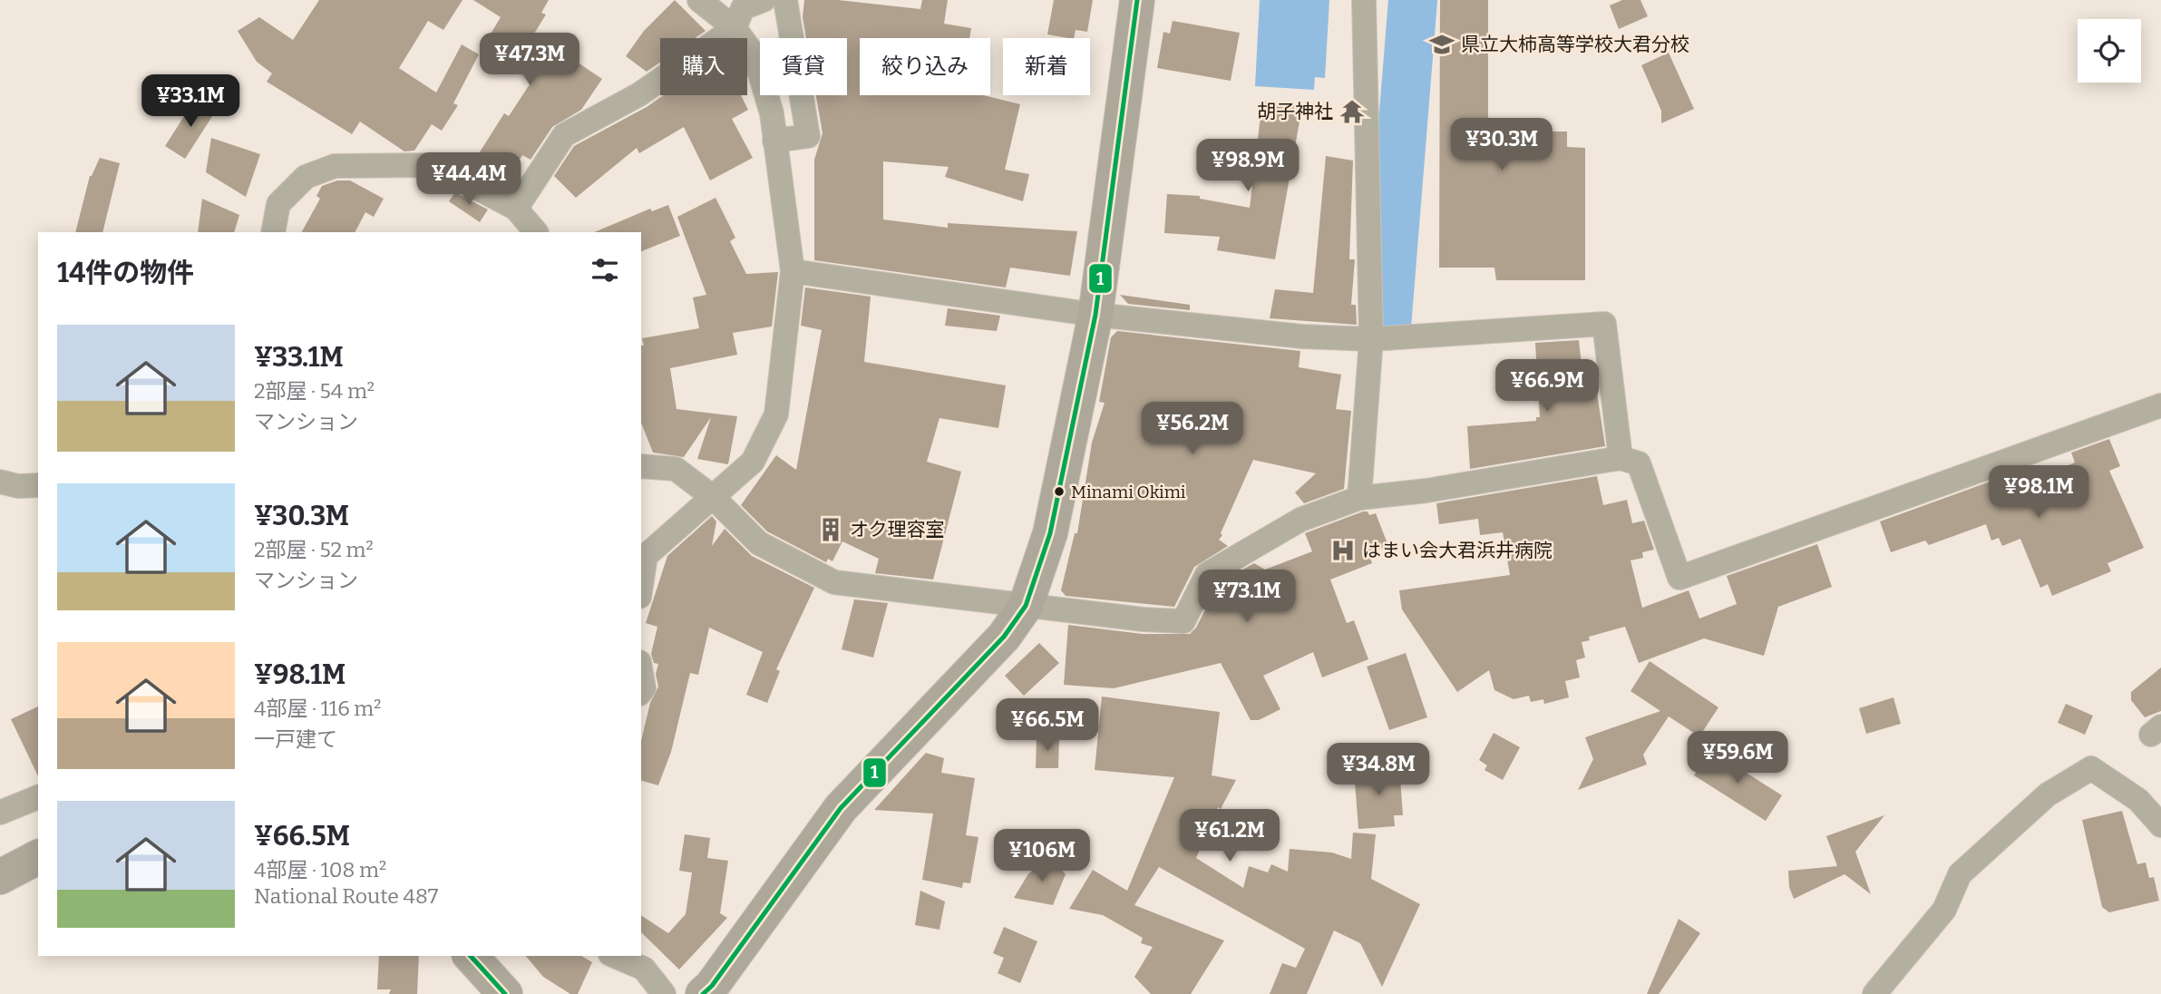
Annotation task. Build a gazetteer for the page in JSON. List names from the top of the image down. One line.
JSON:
{"places":{"school or university":["県立大柿高等学校大君分校"],"temple":["胡子神社"],"other":["Minami Okimi"],"building":["オク理容室"],"hospital":["はまい会大君浜井病院"]},"lines":["transit line 1"],"page":{"price":["¥47.3M","¥33.1M","¥30.3M","¥98.9M","¥44.4M","¥66.9M","¥56.2M","¥98.1M","¥73.1M","¥66.5M","¥59.6M","¥34.8M","¥61.2M","¥106M"],"chip":["購入","賃貸","絞り込み","新着"],"heading":"14件の物件","list":[{"name":"¥33.1M","note":"2部屋 · 54 m² · マンション"},{"name":"¥30.3M","note":"2部屋 · 52 m² · マンション"},{"name":"¥98.1M","note":"4部屋 · 116 m² · 一戸建て"},{"name":"¥66.5M","note":"4部屋 · 108 m² · National Route 487"}]}}
